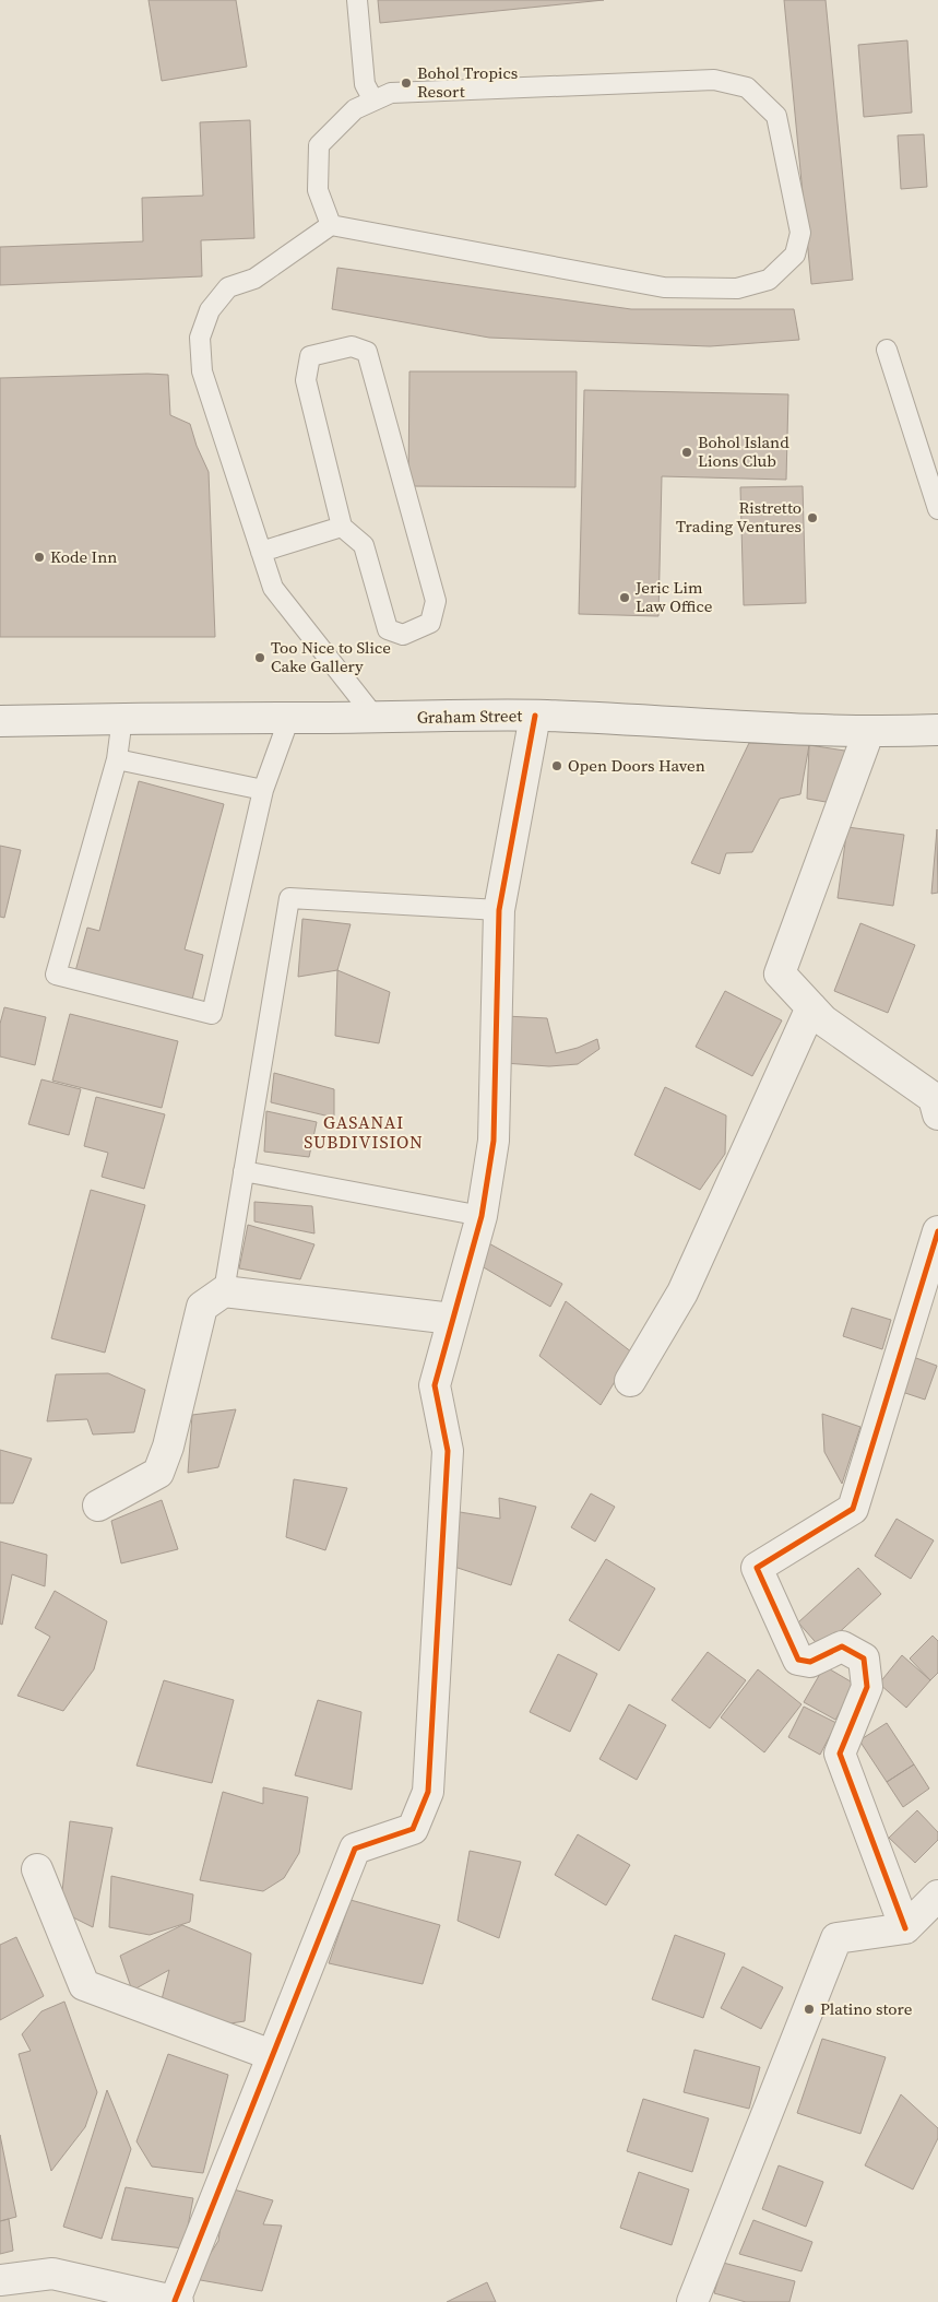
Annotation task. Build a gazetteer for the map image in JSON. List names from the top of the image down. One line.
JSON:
{"streets":{"street":["Graham Street"]},"districts":["GASANAI SUBDIVISION"],"places":["Bohol Tropics Resort","Bohol Island Lions Club","Ristretto Trading Ventures","Kode Inn","Jeric Lim Law Office","Too Nice to Slice Cake Gallery","Open Doors Haven","Platino store"]}
